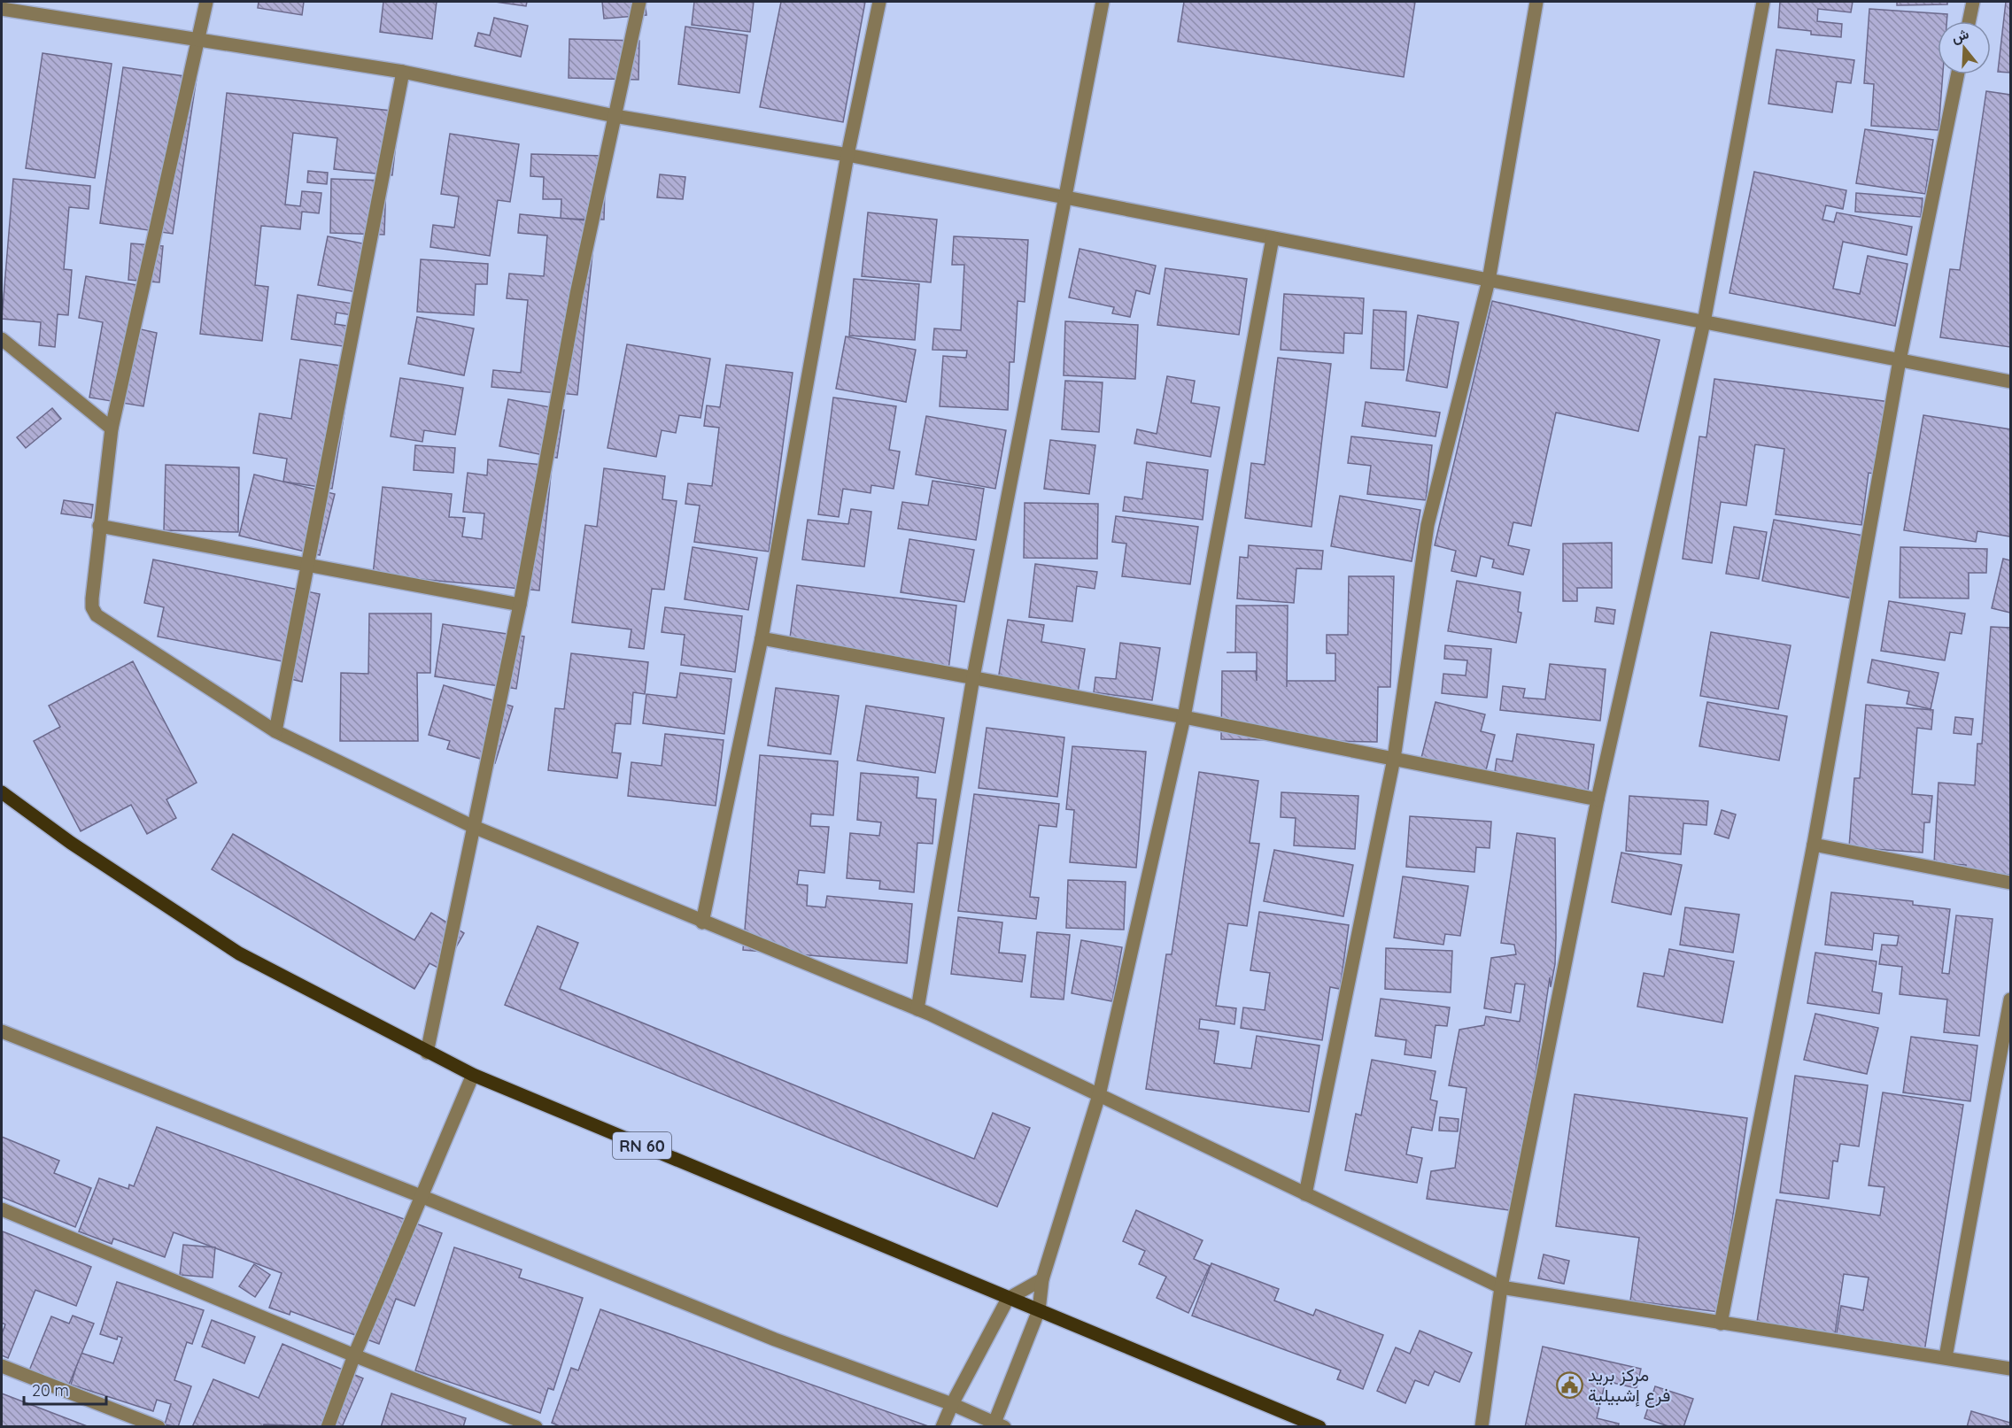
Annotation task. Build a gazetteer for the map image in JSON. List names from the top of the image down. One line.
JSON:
{"streets":{"main road":["RN 60"]},"places":{"public building":["مركز بريد فرع إشبيلية"]},"scale_bar":"20 m","north":"top"}
